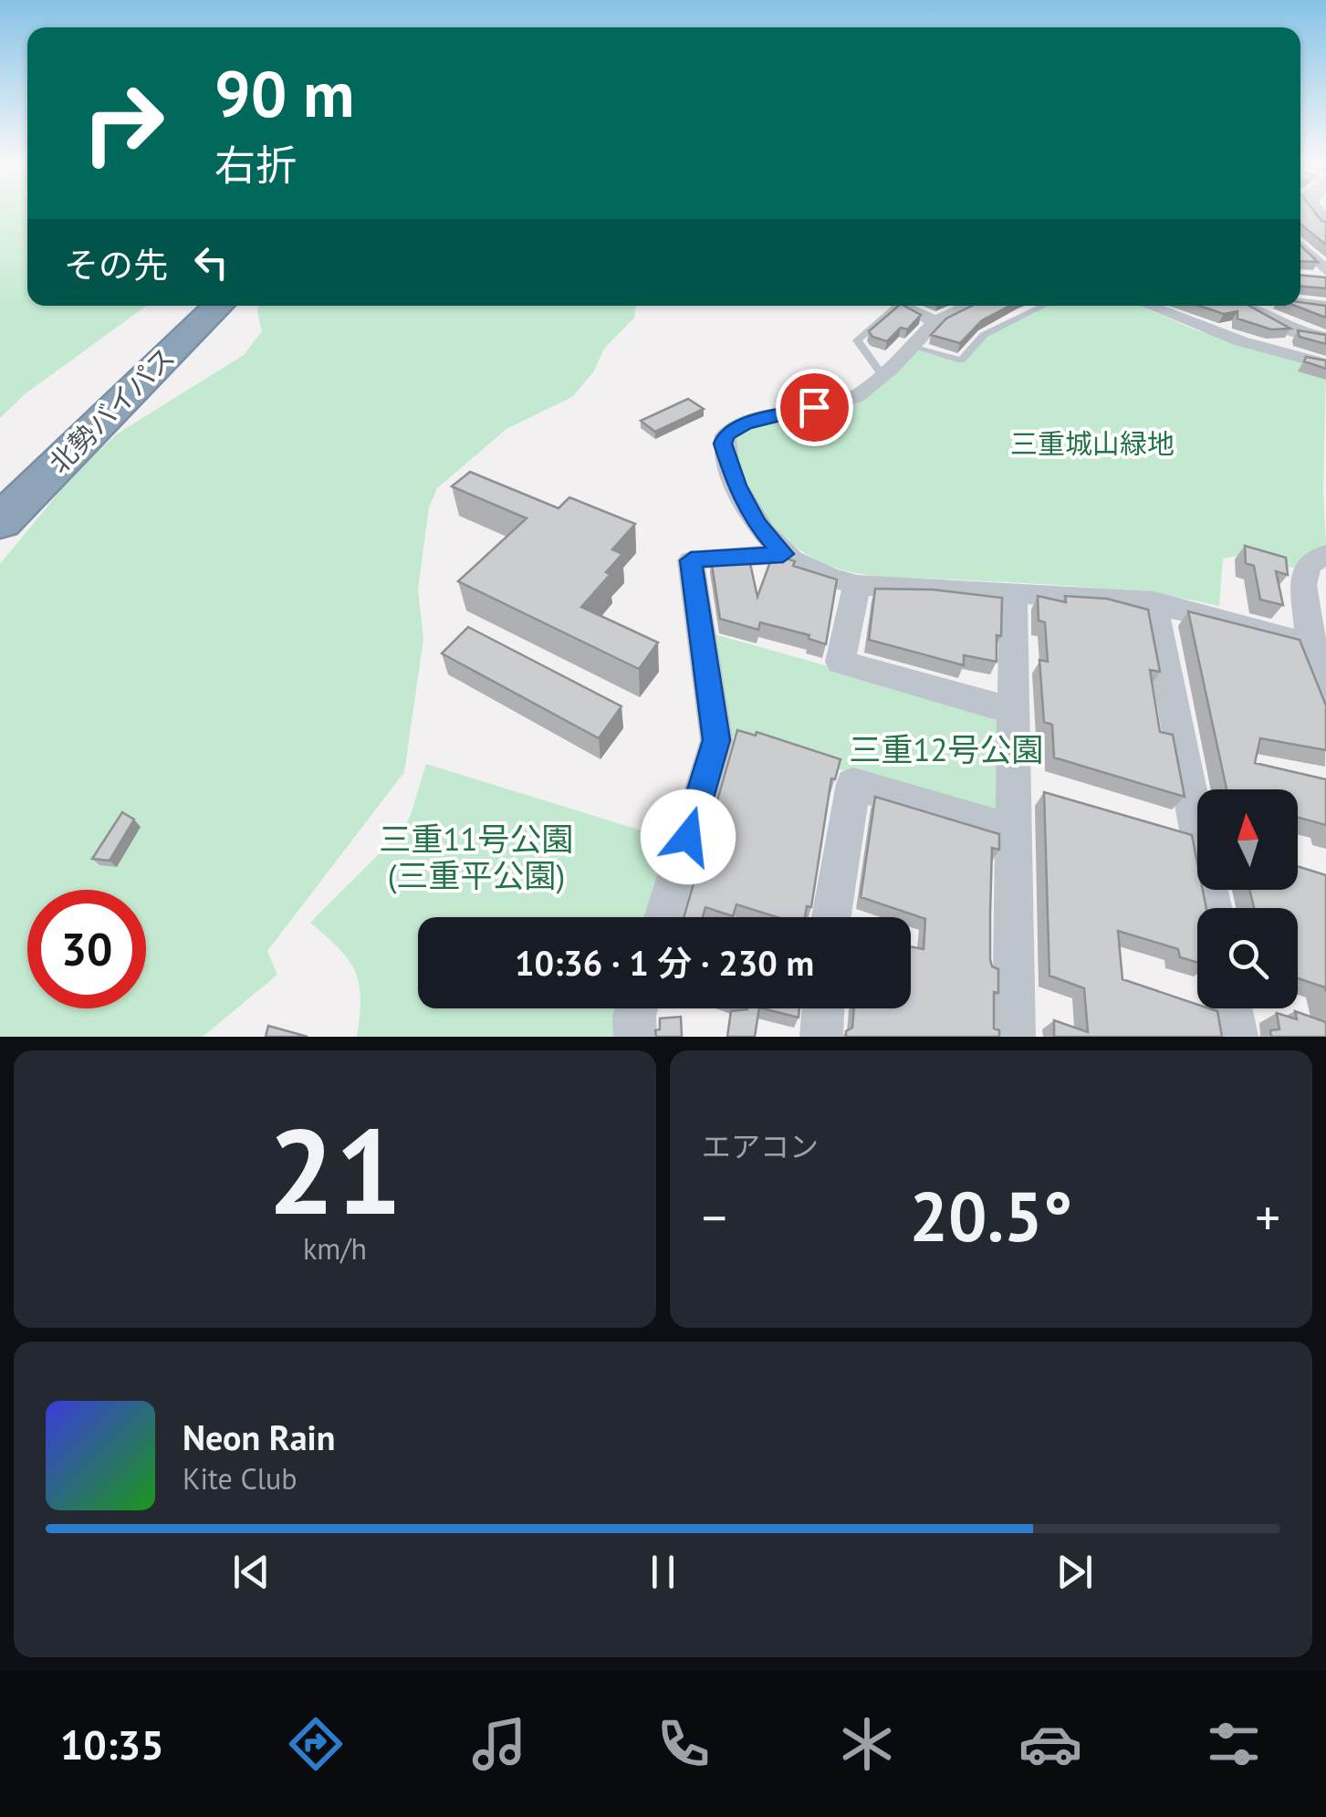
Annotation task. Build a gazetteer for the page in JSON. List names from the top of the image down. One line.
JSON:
{"streets":{"highway":["北勢バイパス"]},"parks":["三重城山緑地","三重12号公園","三重11号公園 (三重平公園)"],"north":"top","page":{"turn":["90 m","右折"],"then":"その先","limit":"30","trip":"10:36 · 1 分 · 230 m","tile":[["21","km/h"],"エアコン"],"heat":["−","20.5°","+"],"song":["Neon Rain","Kite Club"],"tabs":"10:35"}}
